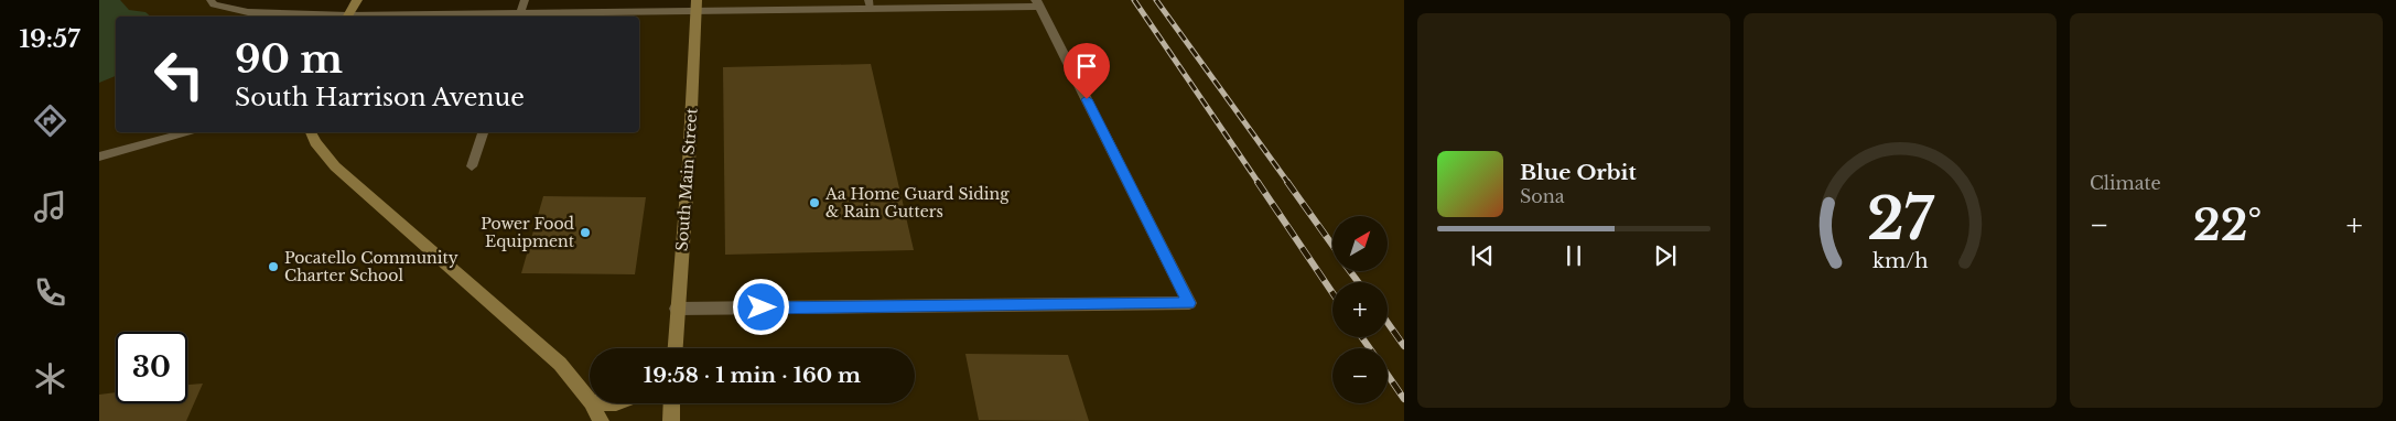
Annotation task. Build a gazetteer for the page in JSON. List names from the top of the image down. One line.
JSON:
{"streets":{"main road":["South Main Street"]},"places":["Aa Home Guard Siding & Rain Gutters","Power Food Equipment","Pocatello Community Charter School"],"north":"top right","page":{"tabs":"19:57","tile":"Climate","turn":["90 m","South Harrison Avenue"],"song":["Blue Orbit","Sona"],"heat":["−","22°","+"],"map_buttons":["+","−"],"limit":"30","trip":"19:58 · 1 min · 160 m","gauge":["27","km/h"]}}
